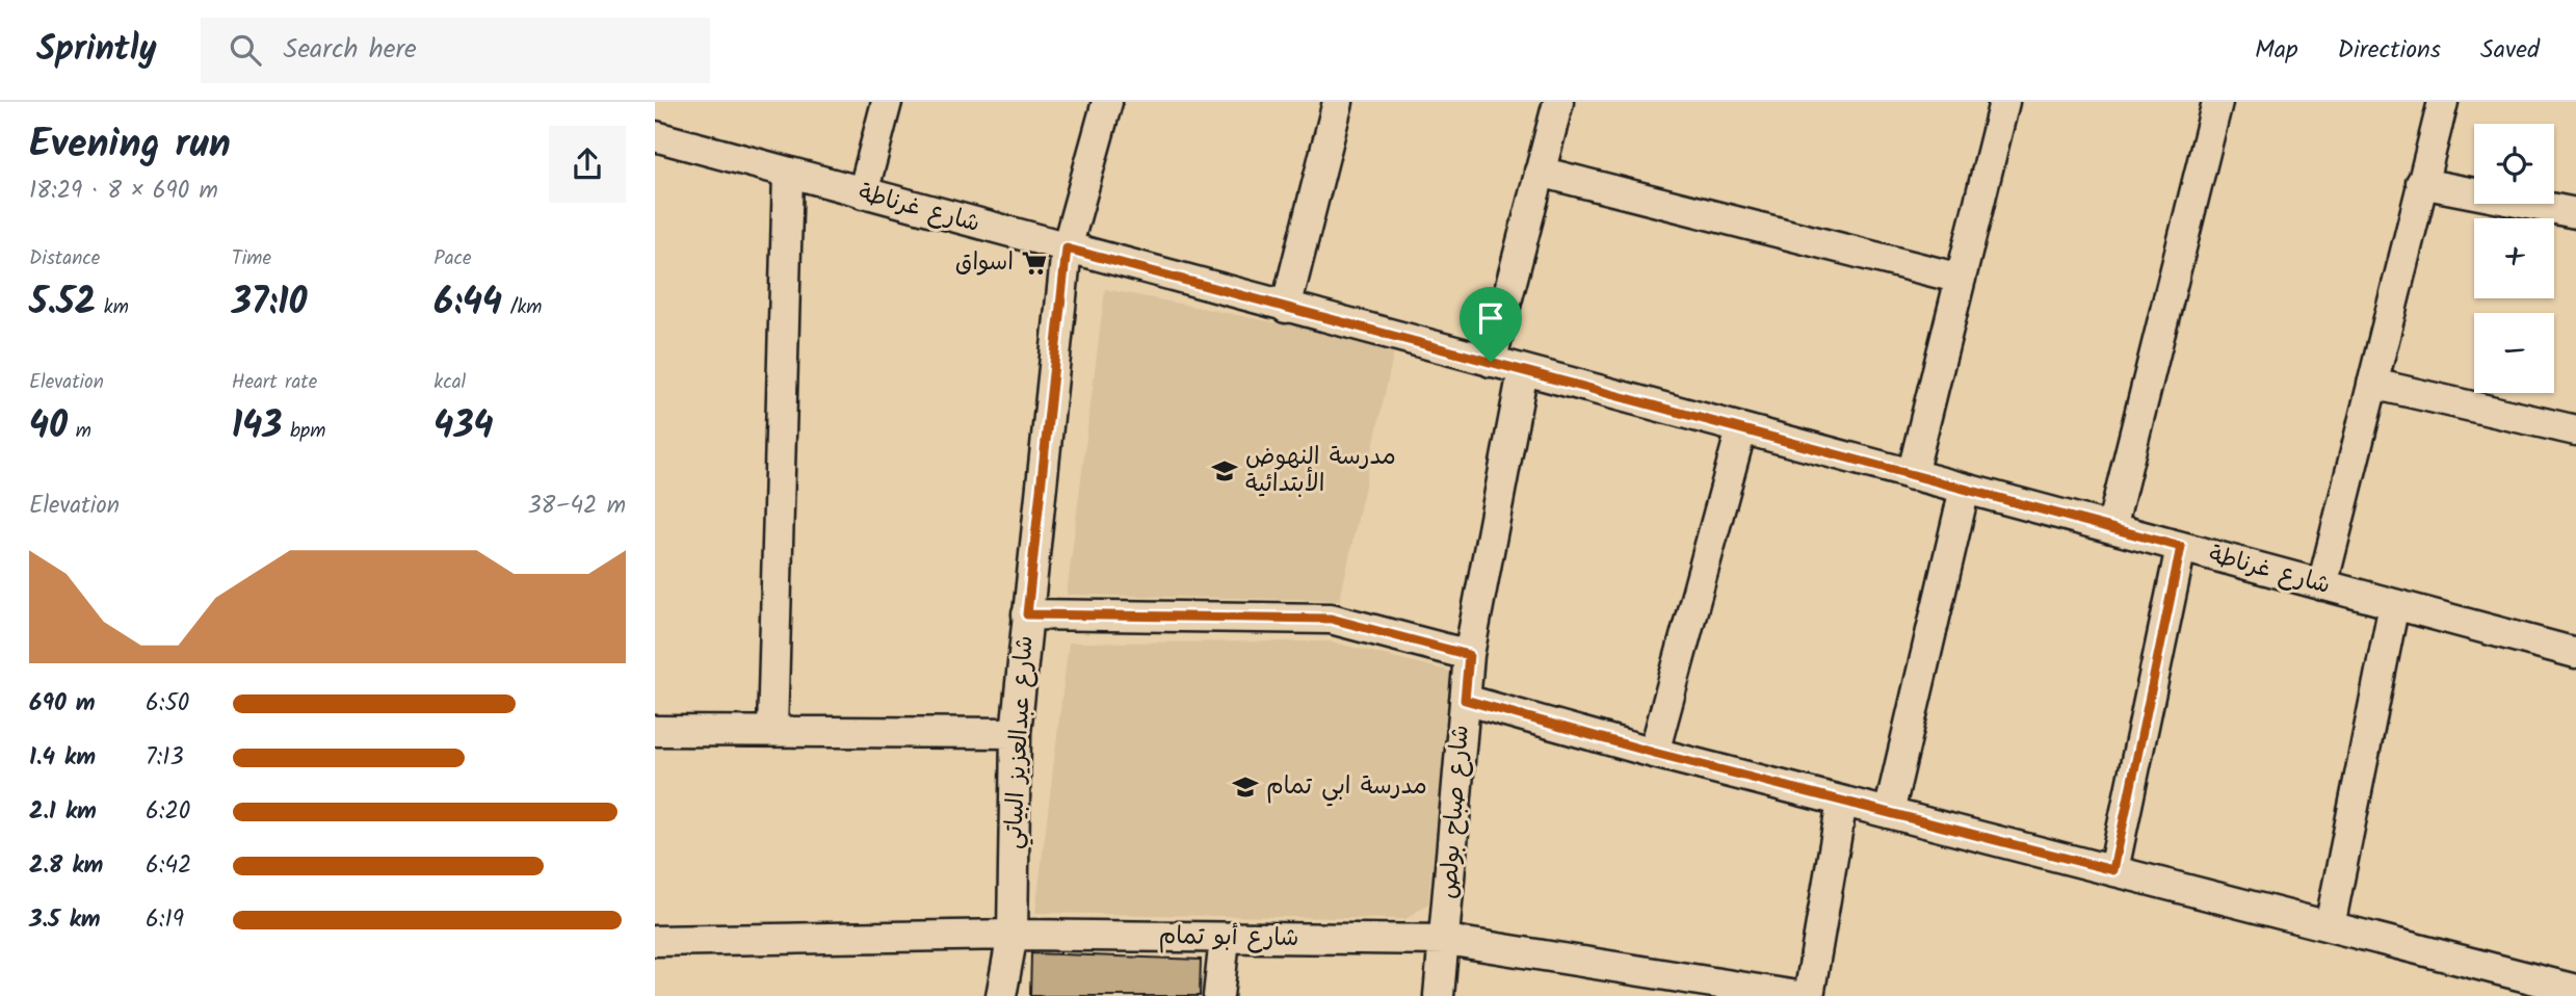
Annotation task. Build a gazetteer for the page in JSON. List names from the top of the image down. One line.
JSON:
{"streets":{"street":["شارع غرناطة","شارع عبدالعزيز البياتي","شارع صباح بولص","شارع أبو تمام"]},"crossings":[["شارع غرناطة","شارع عبدالعزيز البياتي"],["شارع غرناطة","شارع صباح بولص"],["شارع عبدالعزيز البياتي","شارع أبو تمام"],["شارع صباح بولص","شارع أبو تمام"]],"places":{"supermarket":["اسواق"],"school or university":["مدرسة النهوض الأبتدائية","مدرسة ابي تمام"]},"page":{"header":"Sprintly","search":"Search here","nav":["Map","Directions","Saved"],"heading":["Evening run","18:29 · 8 × 690 m"],"map_buttons":["+","−"],"stats":[["Distance","5.52 km"],["Time","37:10"],["Pace","6:44 /km"],["Elevation","40 m"],["Heart rate","143 bpm"],["kcal","434"]],"chart":["Elevation","38–42 m"],"list":[{"name":"690 m","note":"6:50"},{"name":"1.4 km","note":"7:13"},{"name":"2.1 km","note":"6:20"},{"name":"2.8 km","note":"6:42"},{"name":"3.5 km","note":"6:19"}]}}
